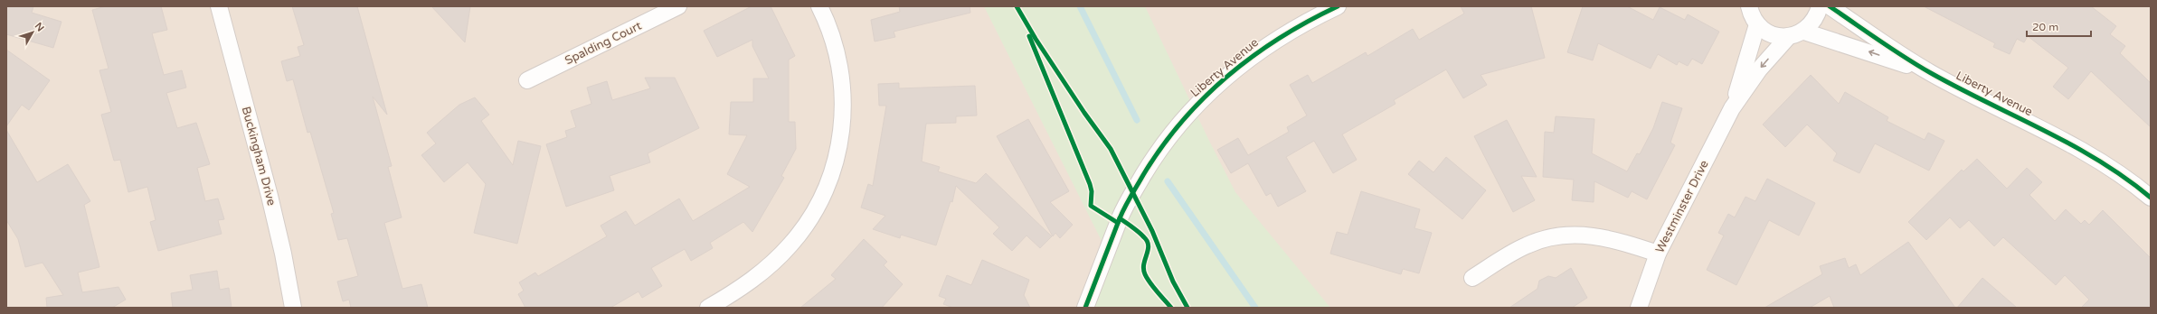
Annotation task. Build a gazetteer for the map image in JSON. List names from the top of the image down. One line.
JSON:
{"streets":{"street":["Spalding Court","Liberty Avenue","Buckingham Drive","Westminster Drive"]},"scale_bar":"20 m","north":"top right"}
